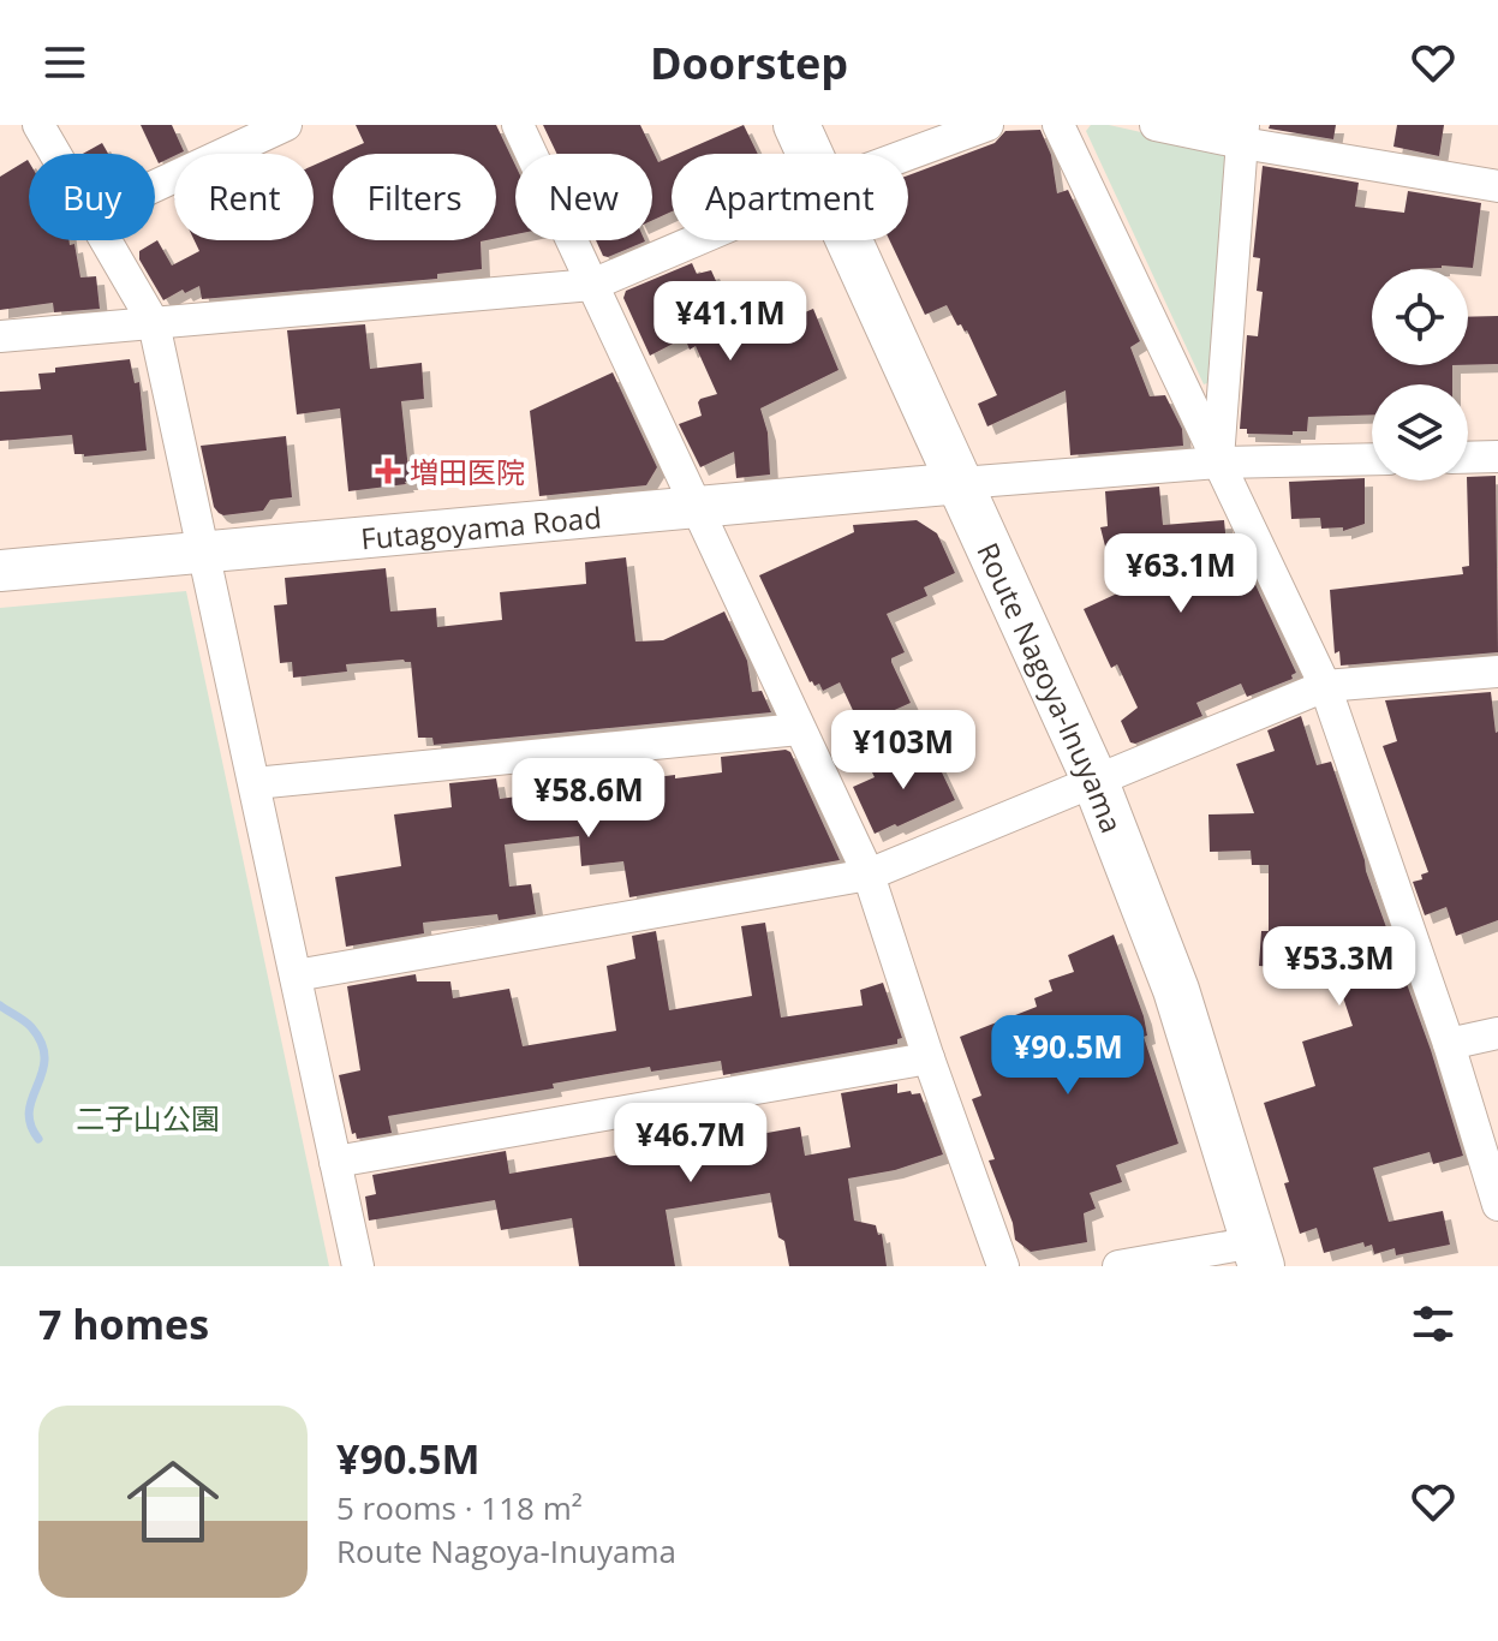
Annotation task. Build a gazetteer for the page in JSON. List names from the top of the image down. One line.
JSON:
{"streets":{"main road":["Route Nagoya-Inuyama"],"street":["Futagoyama Road"]},"crossings":[["Futagoyama Road","Route Nagoya-Inuyama"]],"parks":["二子山公園"],"places":{"health":["増田医院"]},"page":{"header":"Doorstep","chip":["Buy","Rent","Filters","New","Apartment"],"price":["¥41.1M","¥63.1M","¥103M","¥58.6M","¥53.3M","¥90.5M","¥46.7M"],"heading":"7 homes","list":[{"name":"¥90.5M","note":"5 rooms · 118 m² · Route Nagoya-Inuyama"}]}}
